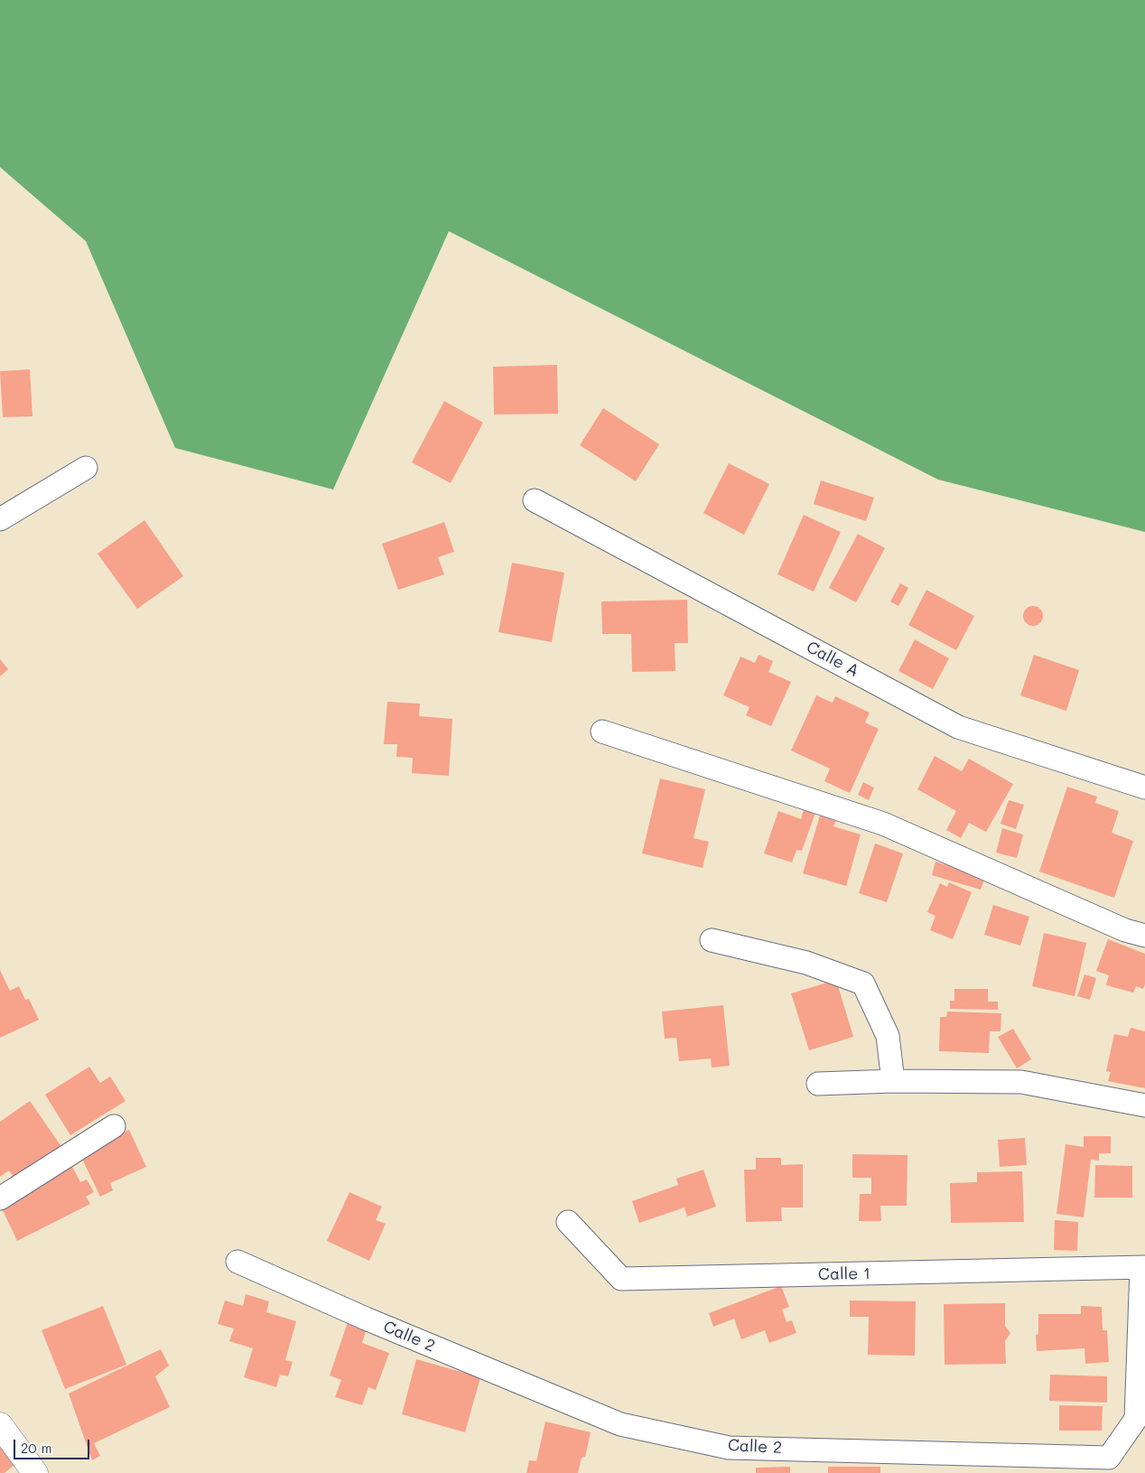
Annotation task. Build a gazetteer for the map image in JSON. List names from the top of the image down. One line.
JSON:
{"streets":{"street":["Calle A","Calle 1","Calle 2"]},"crossings":[["Calle 1","Calle 2"]],"scale_bar":"20 m"}
